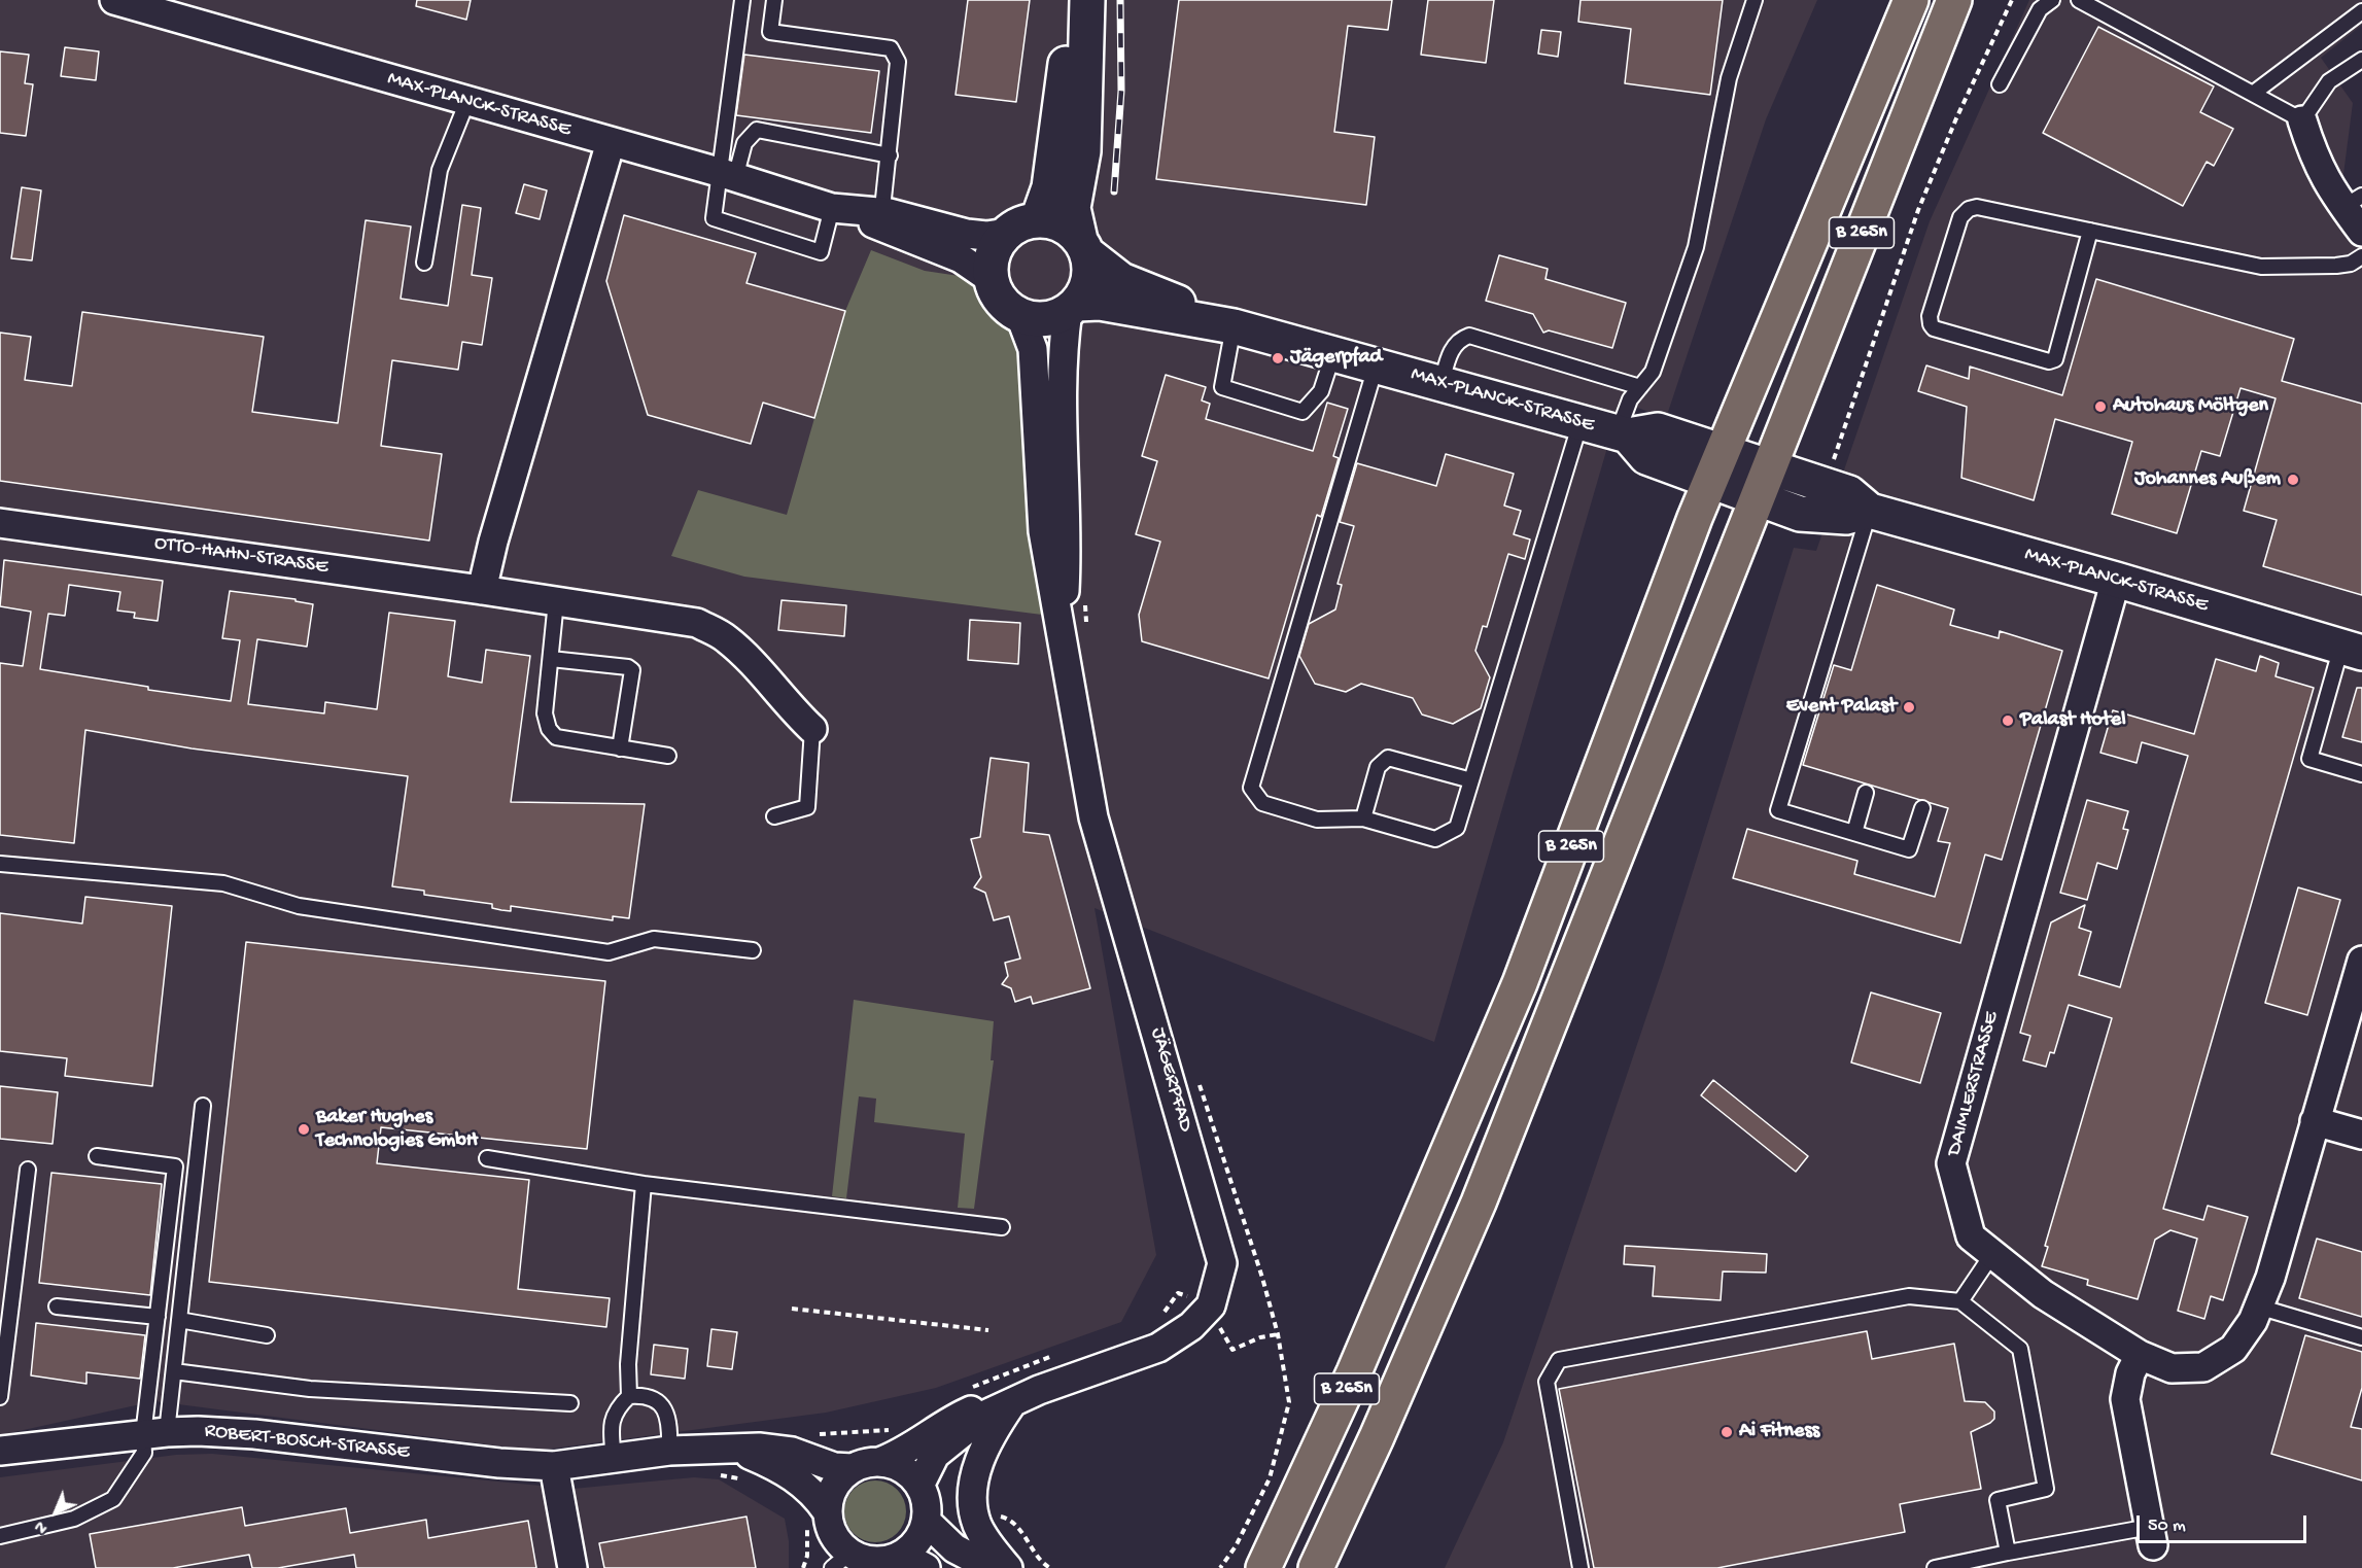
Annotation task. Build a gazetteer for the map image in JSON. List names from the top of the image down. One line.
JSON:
{"streets":{"main road":["MAX-PLANCK-STRASSE","B 265n"],"street":["OTTO-HAHN-STRASSE","JÄGERPFAD","DAIMLERSTRASSE","ROBERT-BOSCH-STRASSE"]},"crossings":[["MAX-PLANCK-STRASSE","B 265n"],["MAX-PLANCK-STRASSE","DAIMLERSTRASSE"]],"places":["Jägerpfad","Autohaus Möltgen","Johannes Außem","Event Palast","Palast Hotel","Baker Hughes Technologies GmbH","Ai Fitness"],"scale_bar":"50 m","north":"bottom left"}
